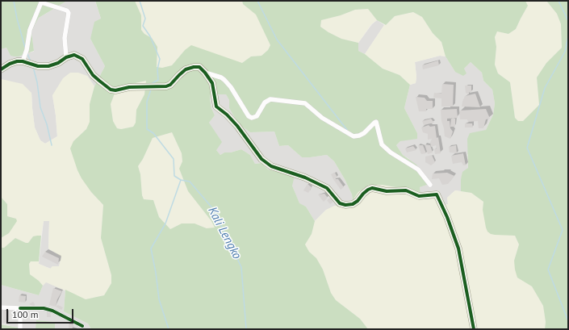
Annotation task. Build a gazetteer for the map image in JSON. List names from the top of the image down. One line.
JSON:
{"water":["Kali Lengko"],"scale_bar":"100 m"}
